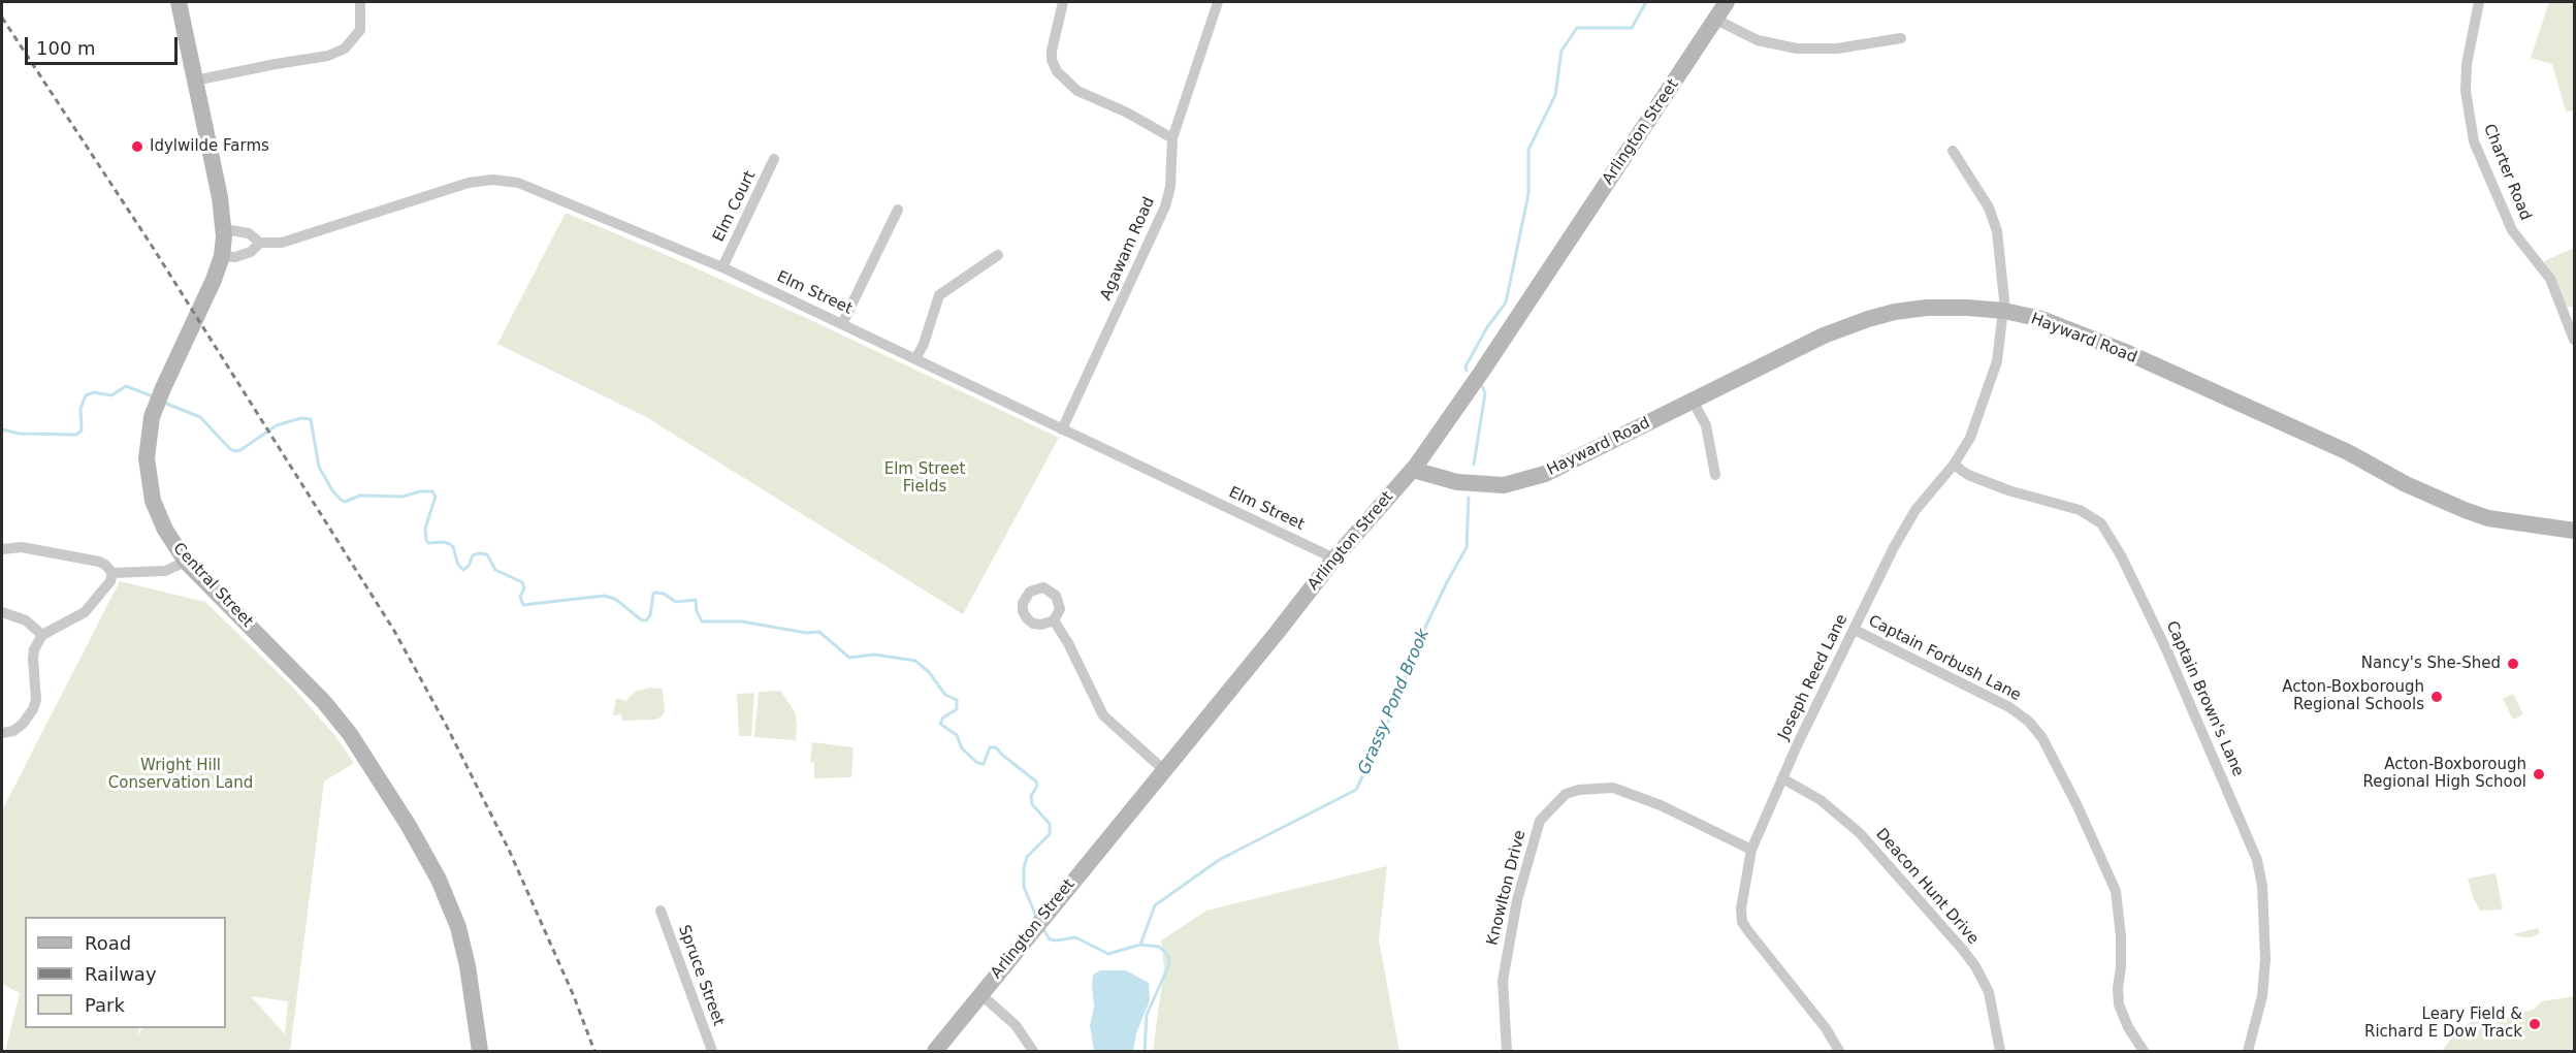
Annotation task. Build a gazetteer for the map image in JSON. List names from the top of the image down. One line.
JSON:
{"streets":{"street":["Arlington Street","Charter Road","Elm Court","Agawam Road","Elm Street","Hayward Road","Central Street","Captain Forbush Lane","Joseph Reed Lane","Captain Brown's Lane","Deacon Hunt Drive","Knowlton Drive","Spruce Street"]},"crossings":[["Arlington Street","Elm Street"],["Arlington Street","Hayward Road"],["Elm Court","Elm Street"],["Agawam Road","Elm Street"],["Elm Street","Central Street"],["Hayward Road","Joseph Reed Lane"],["Captain Forbush Lane","Joseph Reed Lane"],["Joseph Reed Lane","Captain Brown's Lane"],["Joseph Reed Lane","Deacon Hunt Drive"],["Joseph Reed Lane","Knowlton Drive"]],"water":["Grassy Pond Brook"],"parks":["Elm Street Fields","Wright Hill Conservation Land"],"places":["Idylwilde Farms","Nancy's She-Shed","Acton-Boxborough Regional Schools","Acton-Boxborough Regional High School","Leary Field & Richard E Dow Track"],"legend":["Road","Railway","Park"],"scale_bar":"100 m"}
